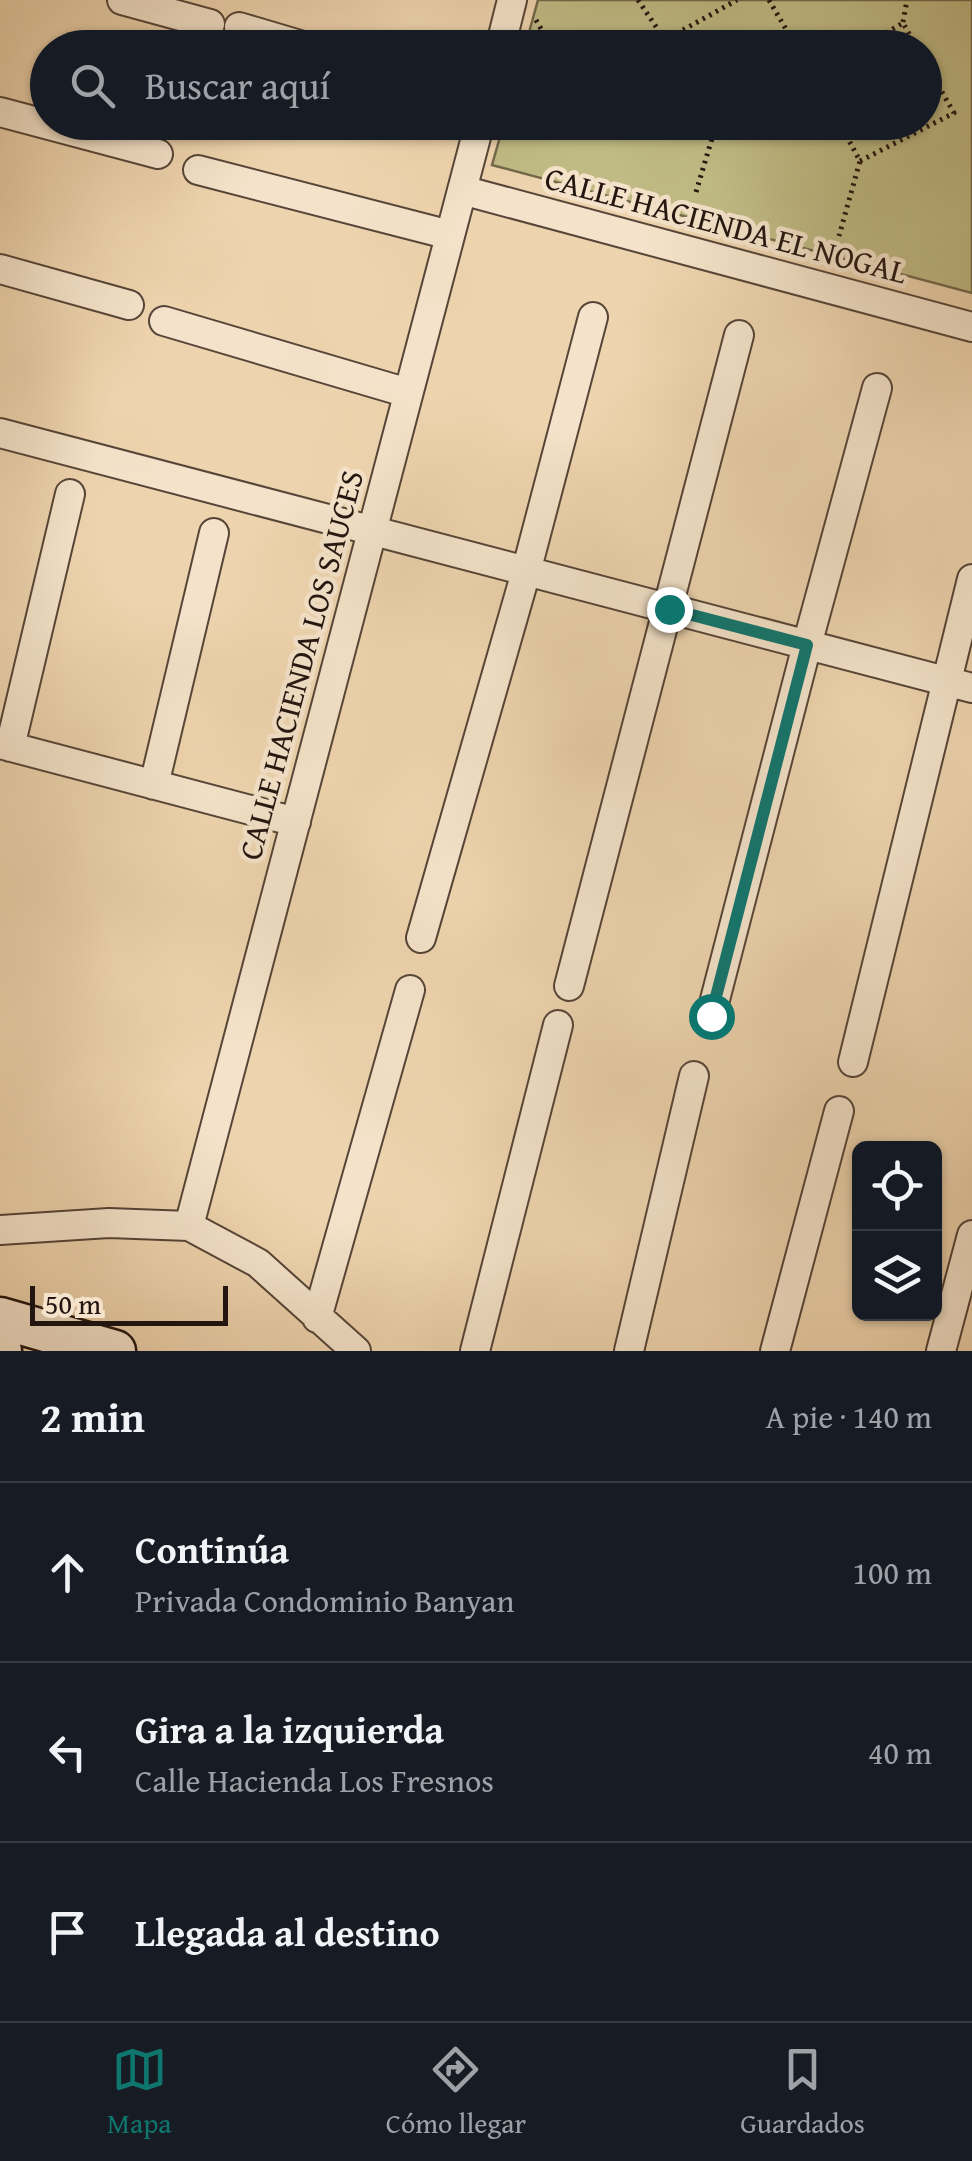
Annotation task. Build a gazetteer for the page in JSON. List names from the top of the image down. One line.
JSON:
{"streets":{"street":["CALLE HACIENDA EL NOGAL","CALLE HACIENDA LOS SAUCES"]},"crossings":[["CALLE HACIENDA EL NOGAL","CALLE HACIENDA LOS SAUCES"]],"scale_bar":"50 m","page":{"search":"Buscar aquí","scale":"50 m","heading":["2 min","A pie · 140 m"],"list":[["Continúa","Privada Condominio Banyan","100 m"],["Gira a la izquierda","Calle Hacienda Los Fresnos","40 m"],"Llegada al destino"],"nav":["Mapa","Cómo llegar","Guardados"]}}
